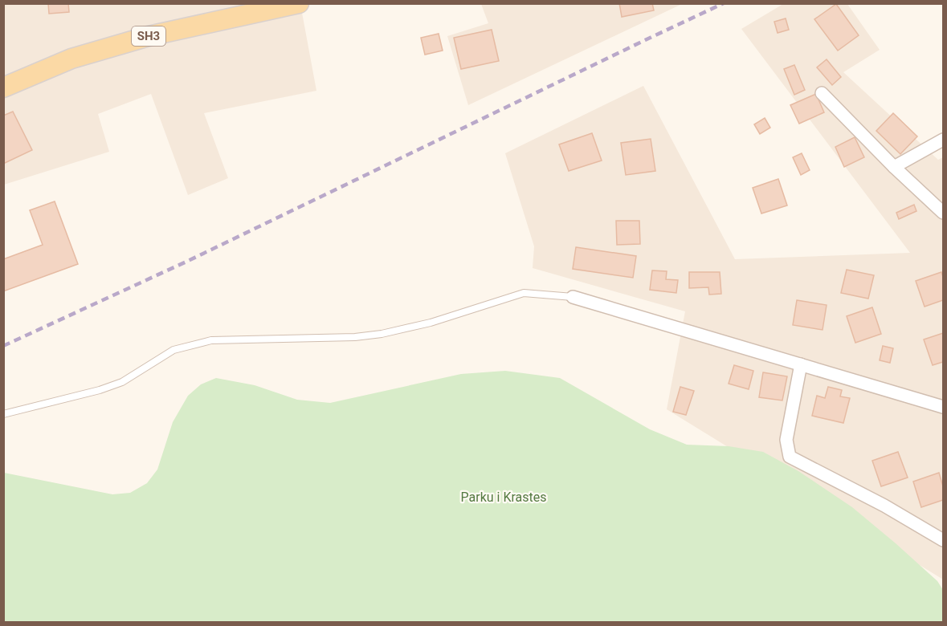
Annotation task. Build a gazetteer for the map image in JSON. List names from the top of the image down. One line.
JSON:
{"streets":{"main road":["SH3"]},"parks":["Parku i Krastes"]}
